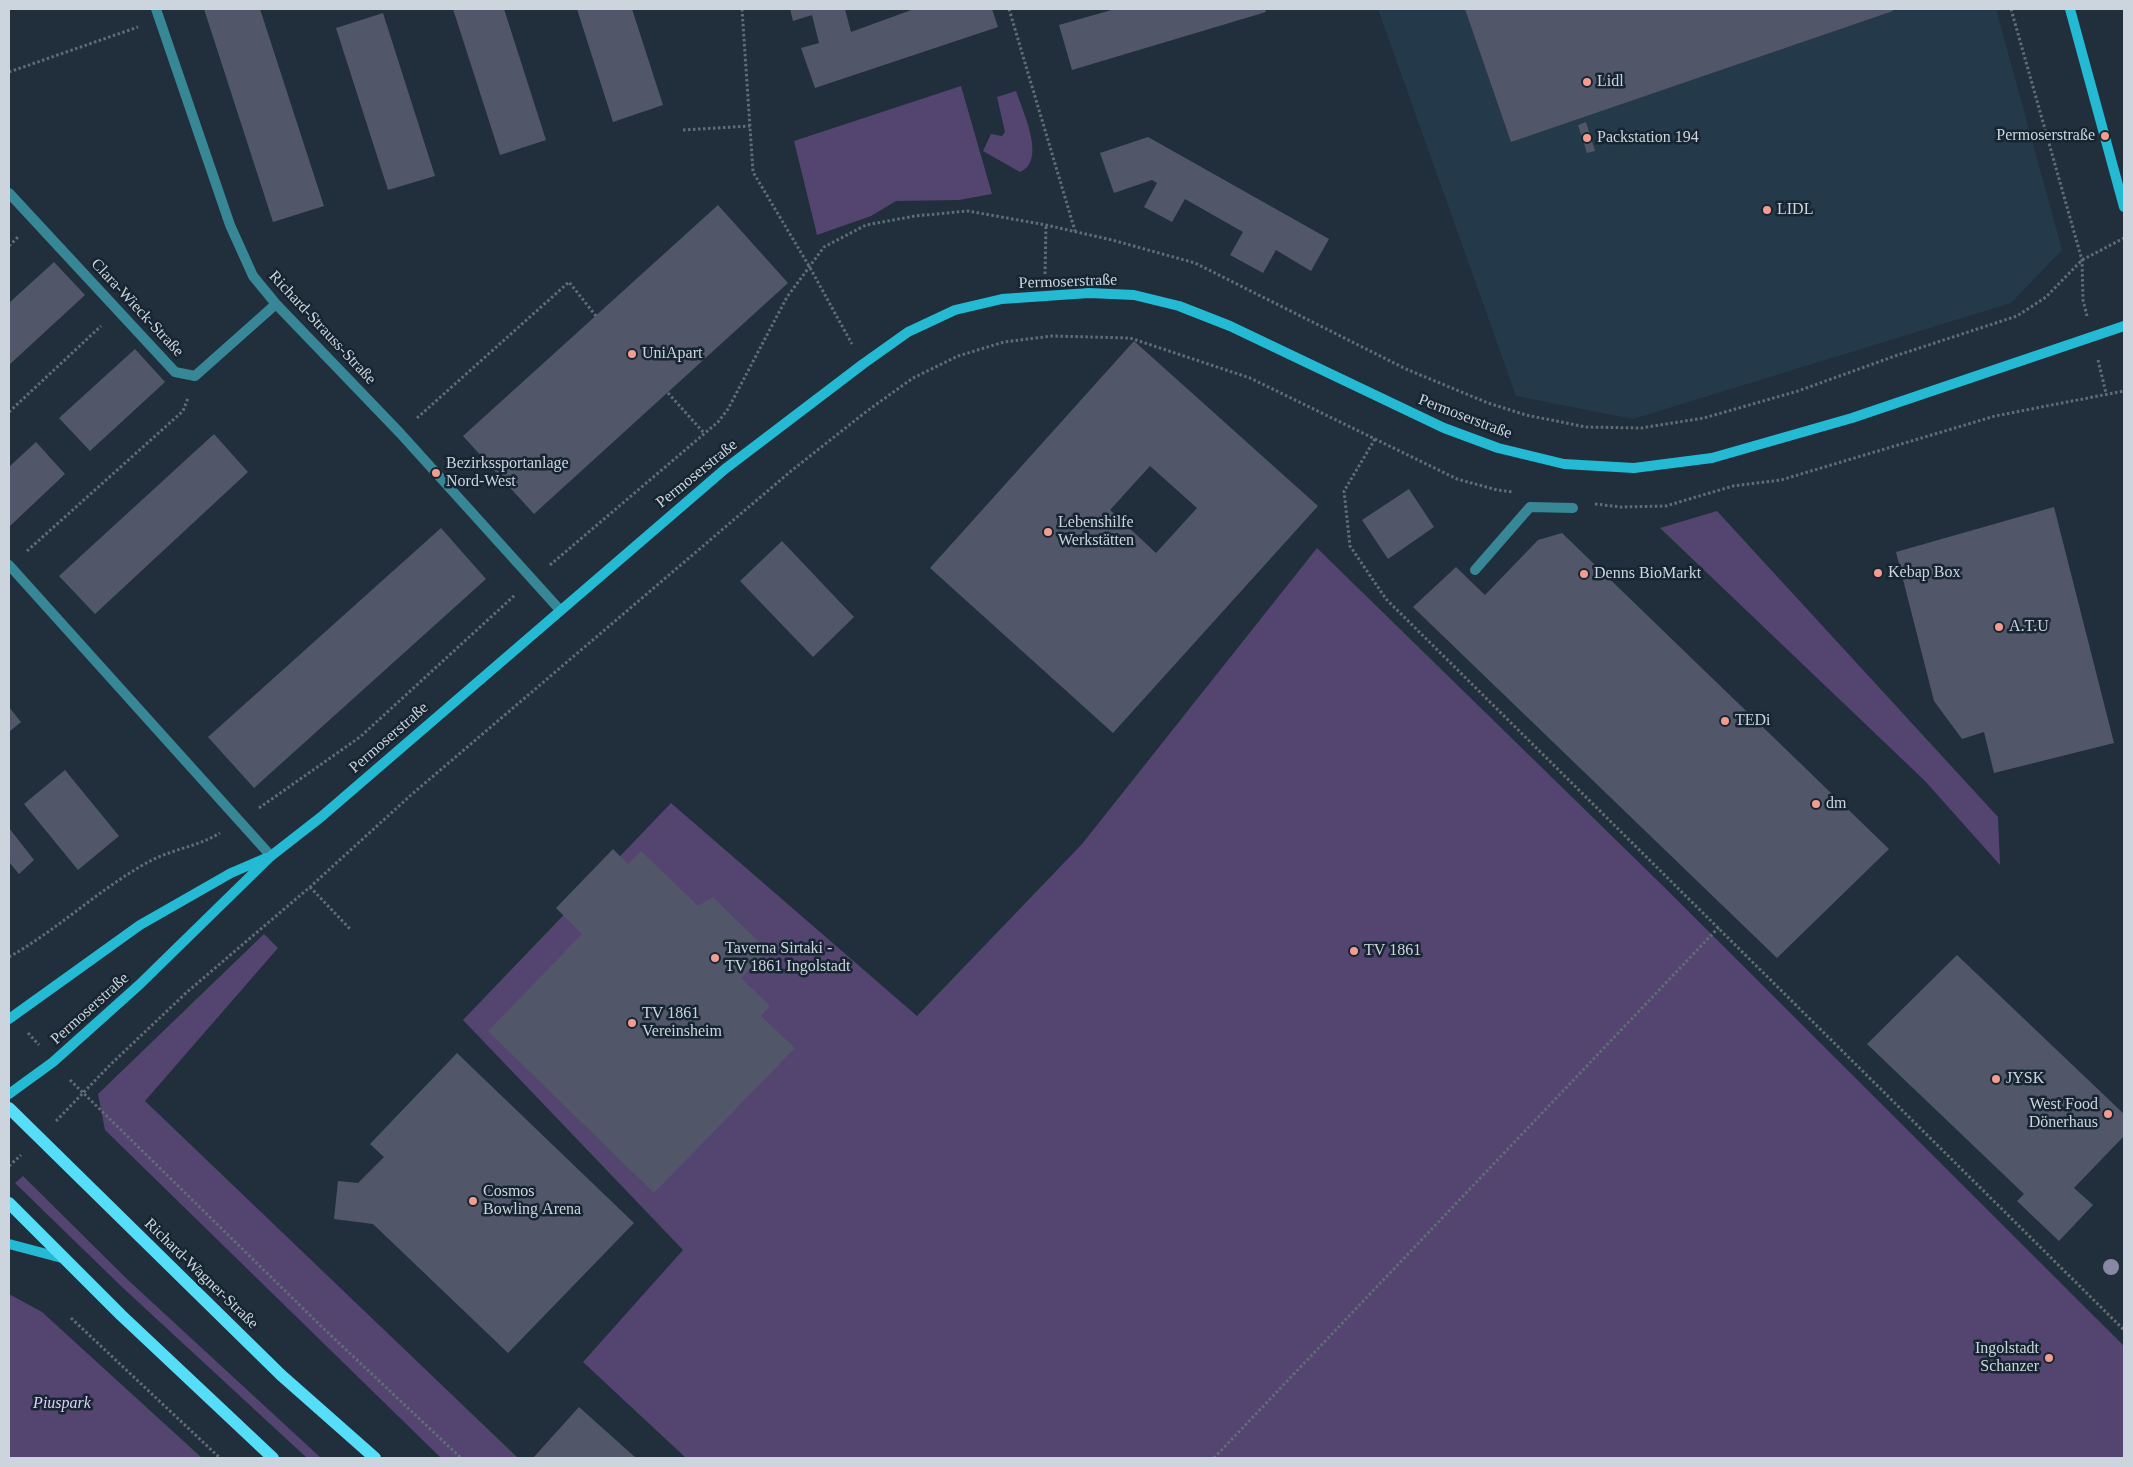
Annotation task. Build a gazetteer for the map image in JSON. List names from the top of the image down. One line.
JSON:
{"streets":{"main road":["Richard-Wagner-Straße"],"street":["Permoserstraße","Clara-Wieck-Straße","Richard-Strauss-Straße"]},"crossings":[["Permoserstraße","Richard-Strauss-Straße"]],"parks":["Piuspark"],"places":["Lidl","Permoserstraße","Packstation 194","LIDL","UniApart","Bezirkssportanlage Nord-West","Lebenshilfe Werkstätten","Kebap Box","Denns BioMarkt","A.T.U","TEDi","dm","TV 1861","Taverna Sirtaki - TV 1861 Ingolstadt","TV 1861 Vereinsheim","JYSK","West Food Dönerhaus","Cosmos Bowling Arena","Ingolstadt Schanzer"]}
